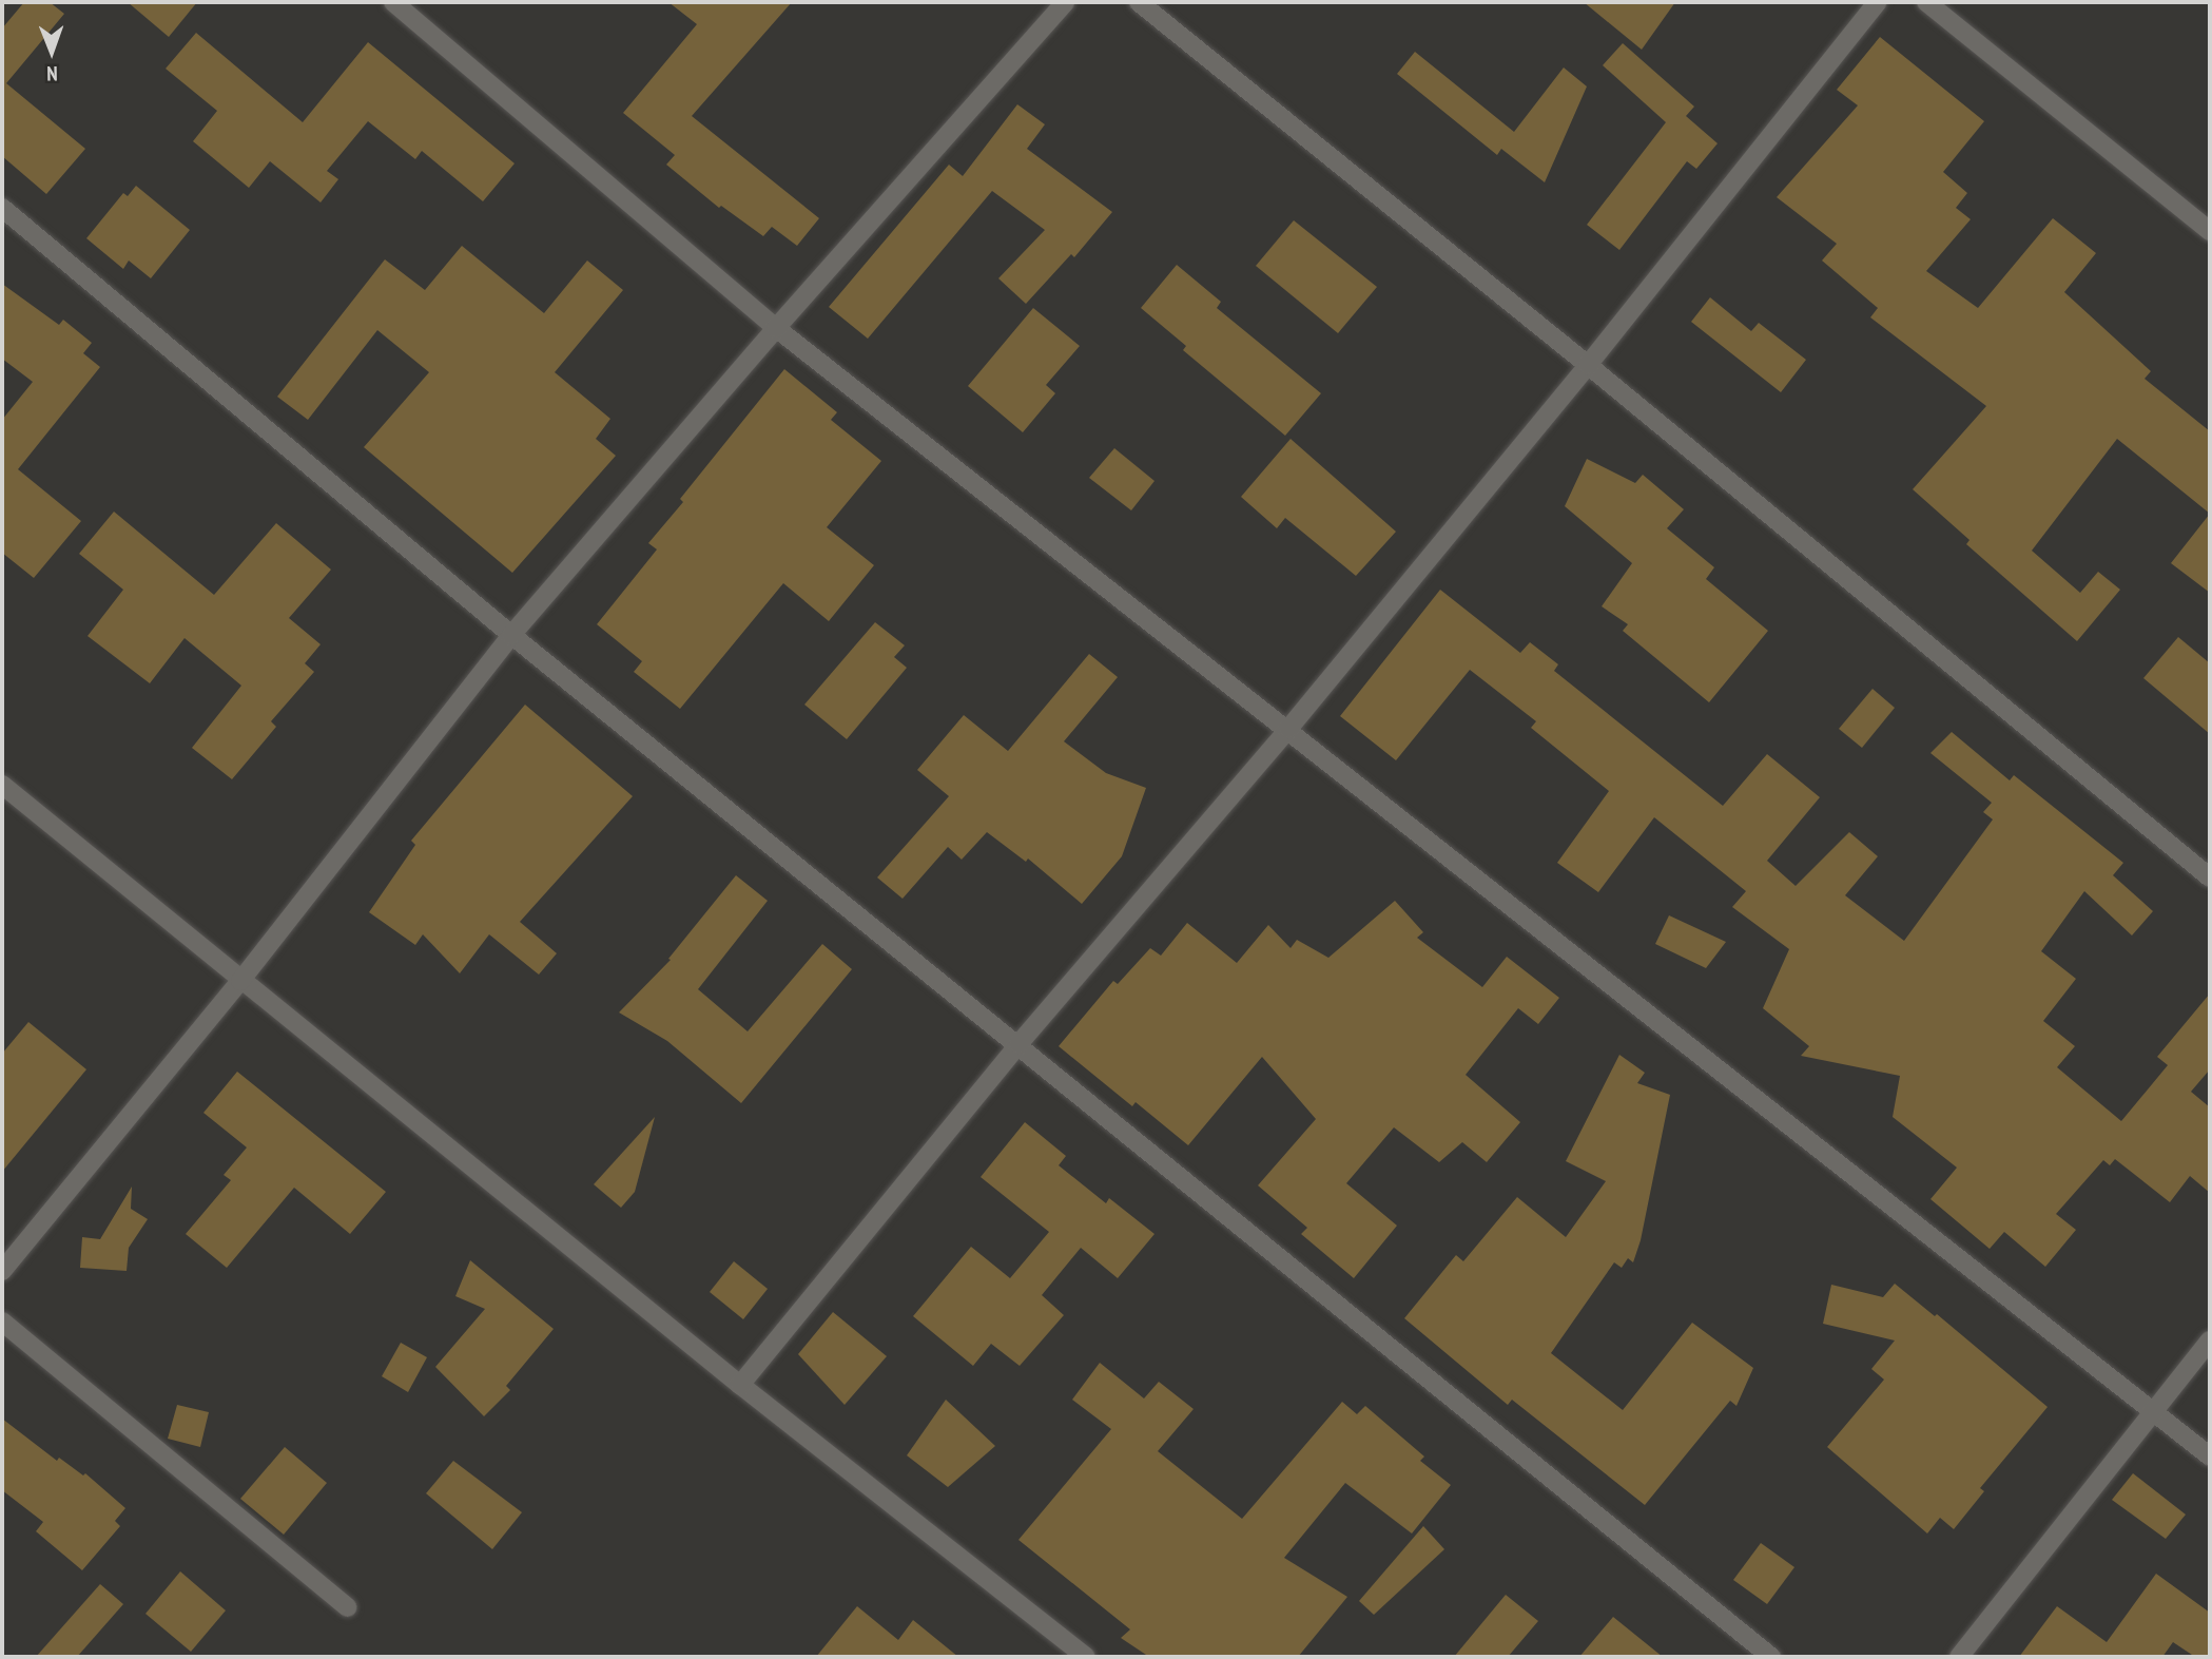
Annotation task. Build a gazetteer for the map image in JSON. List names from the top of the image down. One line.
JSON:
{"north":"bottom"}
